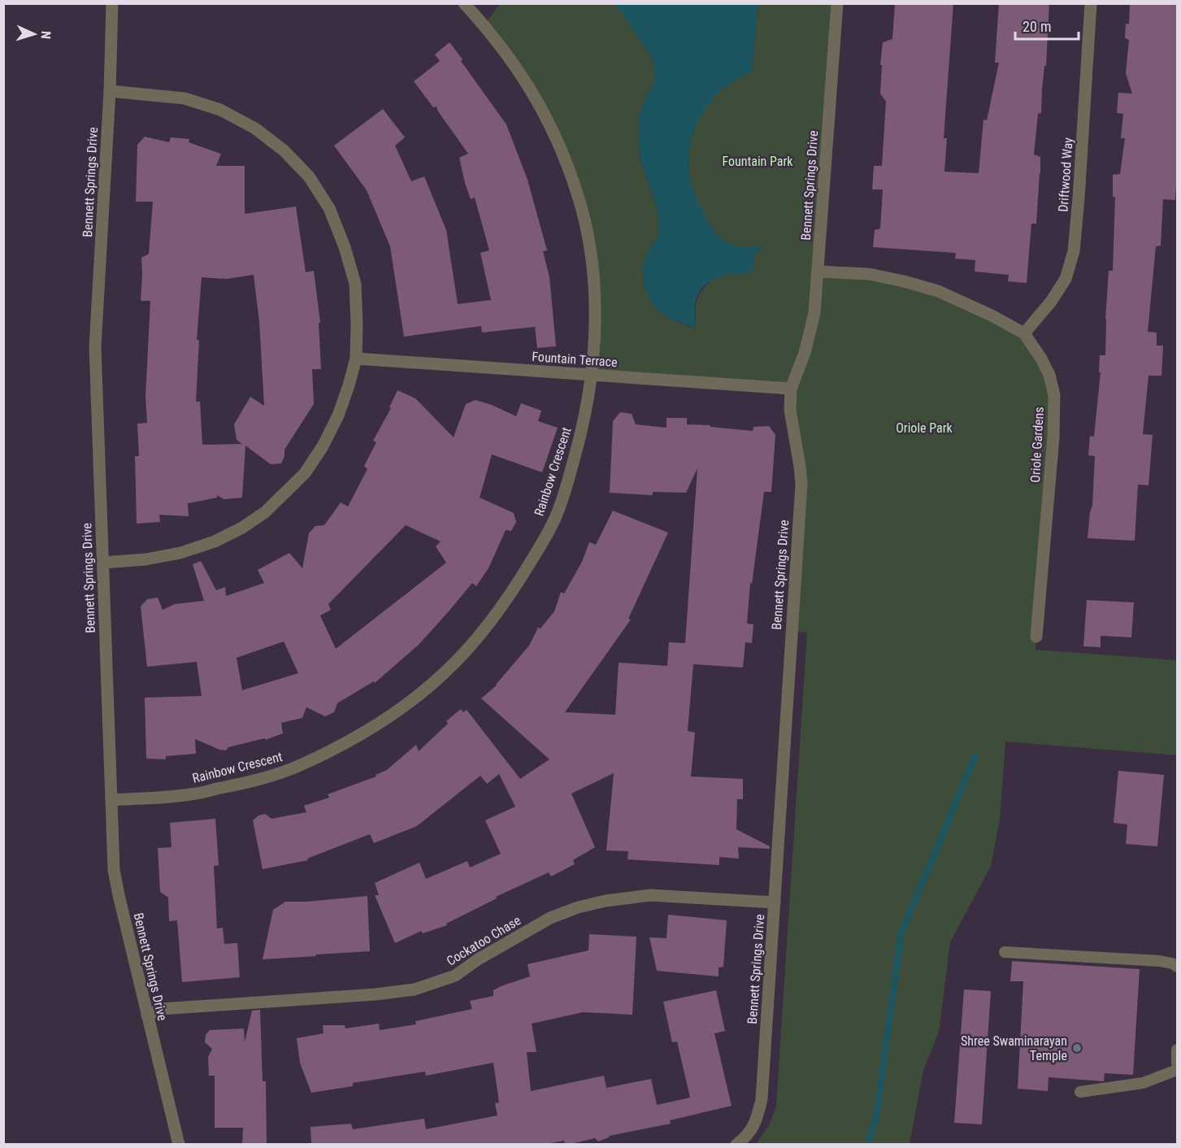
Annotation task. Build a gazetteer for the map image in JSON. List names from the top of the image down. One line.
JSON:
{"streets":{"street":["Driftwood Way","Bennett Springs Drive","Fountain Terrace","Oriole Gardens","Rainbow Crescent","Cockatoo Chase"]},"crossings":[["Driftwood Way","Oriole Gardens"],["Bennett Springs Drive","Fountain Terrace"],["Bennett Springs Drive","Oriole Gardens"],["Bennett Springs Drive","Rainbow Crescent"],["Bennett Springs Drive","Cockatoo Chase"],["Fountain Terrace","Rainbow Crescent"]],"parks":["Fountain Park","Oriole Park"],"places":["Shree Swaminarayan Temple"],"scale_bar":"20 m","north":"right"}
